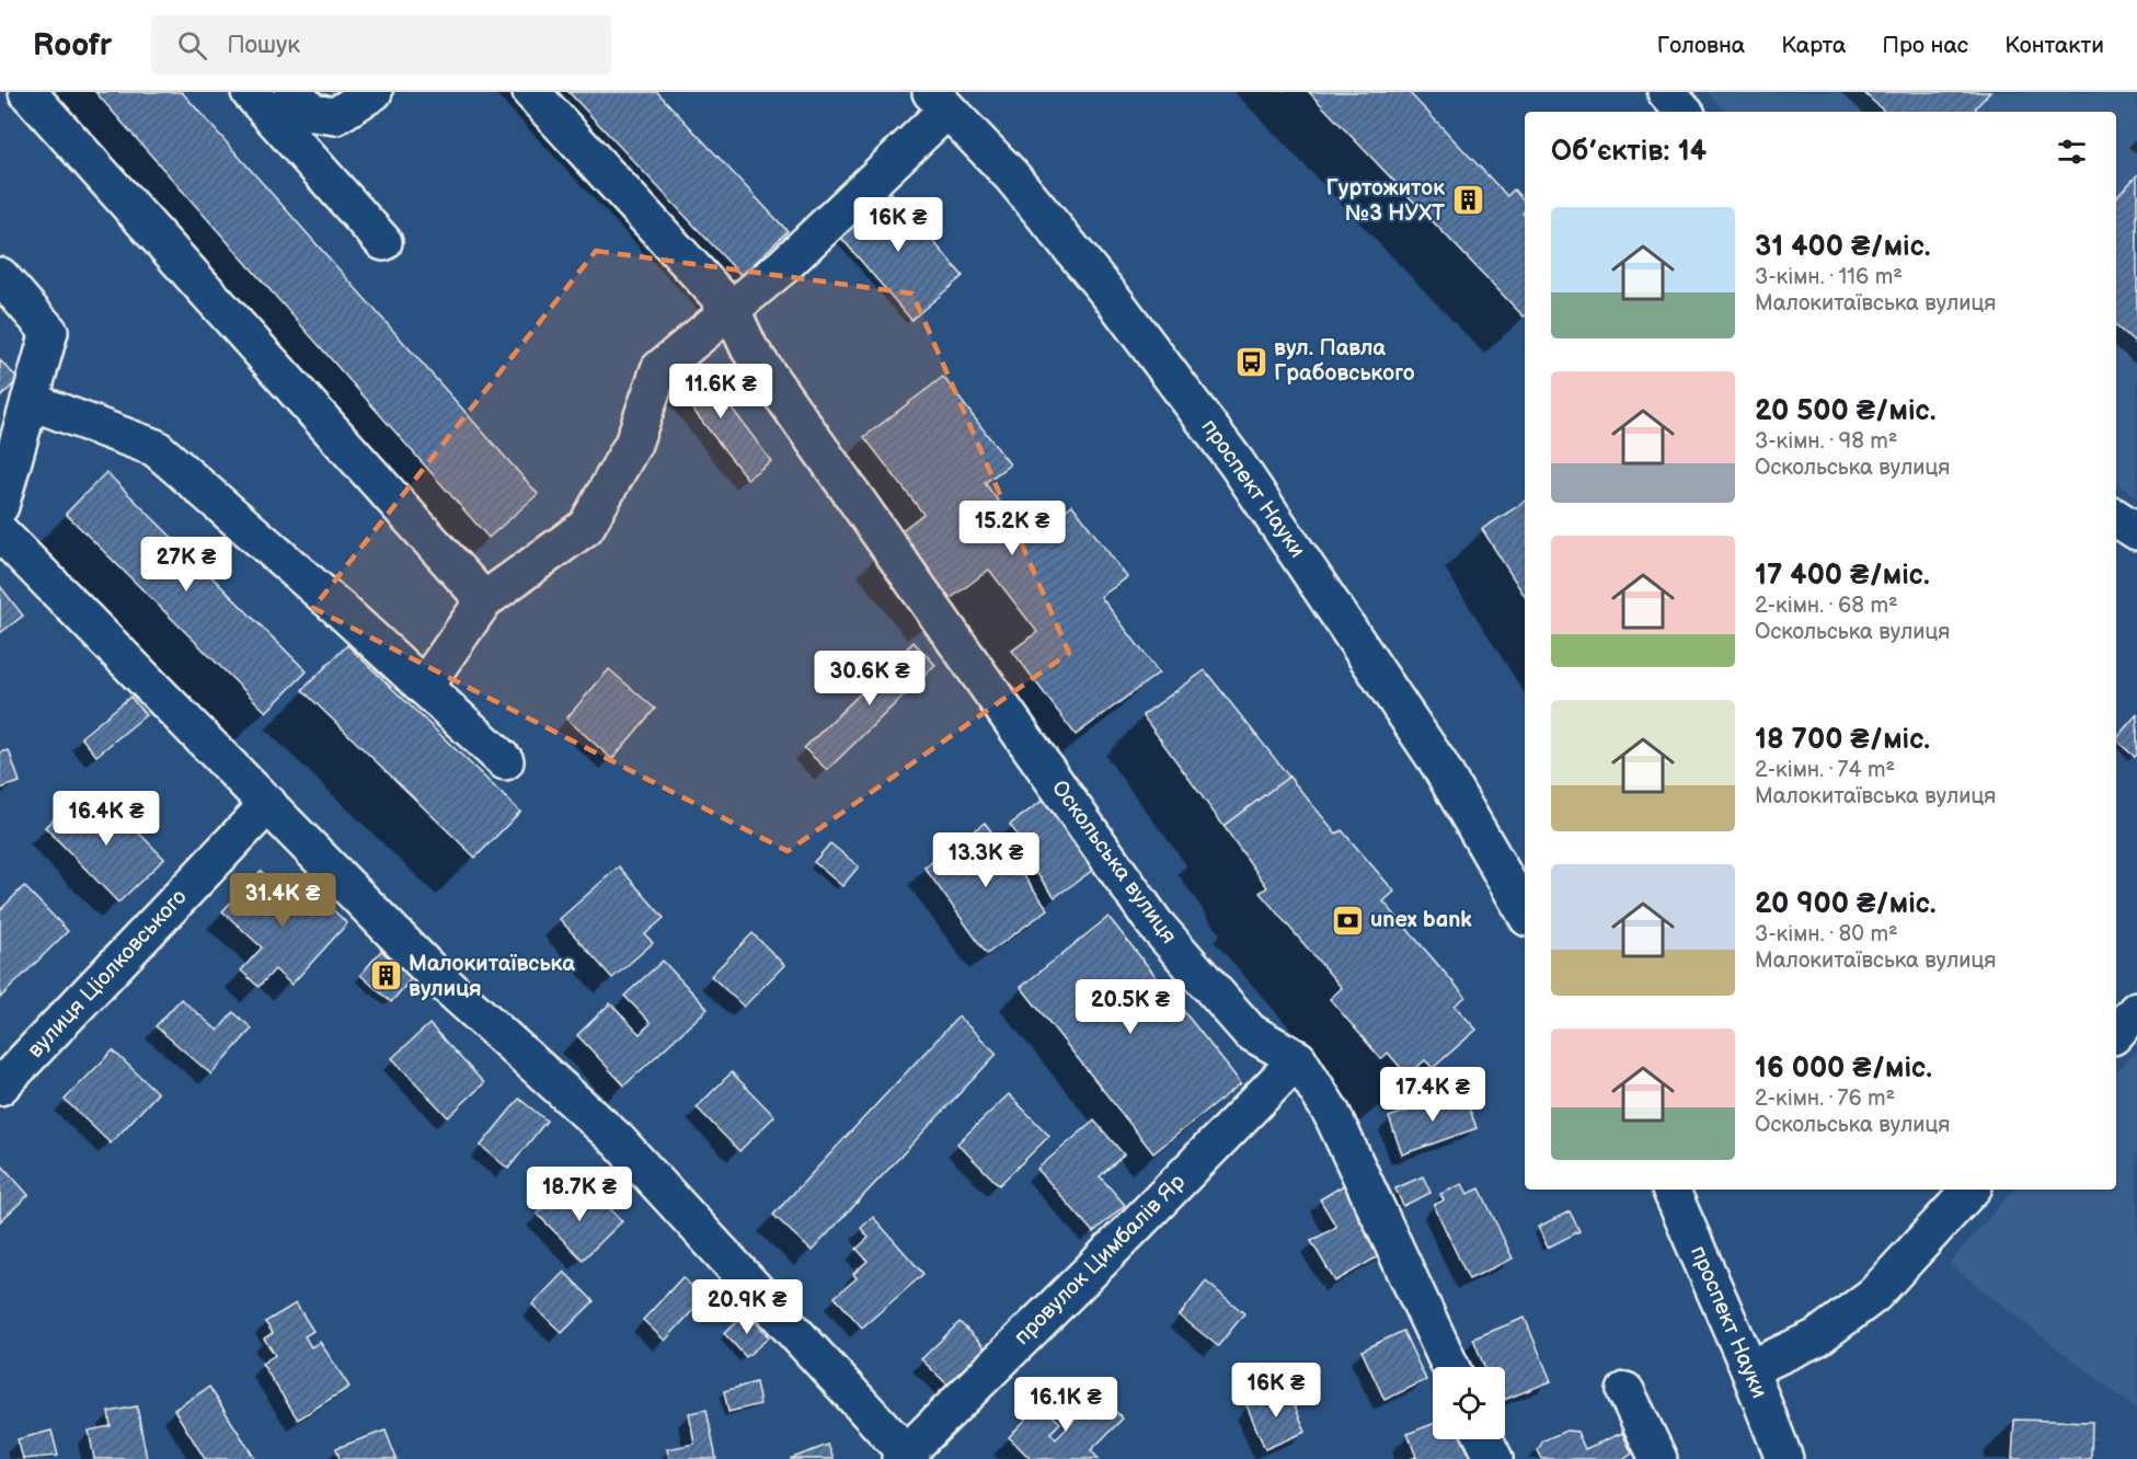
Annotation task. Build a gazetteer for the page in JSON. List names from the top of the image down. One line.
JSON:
{"streets":{"street":["проспект Науки","Оскольська вулиця","вулиця Ціолковського","провулок Цимбалів Яр"]},"crossings":[["Оскольська вулиця","провулок Цимбалів Яр"]],"places":{"building":["Гуртожиток №3 НУХТ","Малокитаївська вулиця"],"bus stop":["вул. Павла Грабовського"],"bank":["unex bank"]},"page":{"header":"Roofr","search":"Пошук","nav":["Головна","Карта","Про нас","Контакти"],"heading":"Об’єктів: 14","list":[{"name":"31 400 ₴/міс.","note":"3-кімн. · 116 m² · Малокитаївська вулиця"},{"name":"20 500 ₴/міс.","note":"3-кімн. · 98 m² · Оскольська вулиця"},{"name":"17 400 ₴/міс.","note":"2-кімн. · 68 m² · Оскольська вулиця"},{"name":"18 700 ₴/міс.","note":"2-кімн. · 74 m² · Малокитаївська вулиця"},{"name":"20 900 ₴/міс.","note":"3-кімн. · 80 m² · Малокитаївська вулиця"},{"name":"16 000 ₴/міс.","note":"2-кімн. · 76 m² · Оскольська вулиця"}],"price":["16K ₴","11.6K ₴","15.2K ₴","27K ₴","30.6K ₴","16.4K ₴","13.3K ₴","31.4K ₴","20.5K ₴","17.4K ₴","18.7K ₴","20.9K ₴","16K ₴","16.1K ₴"]}}
